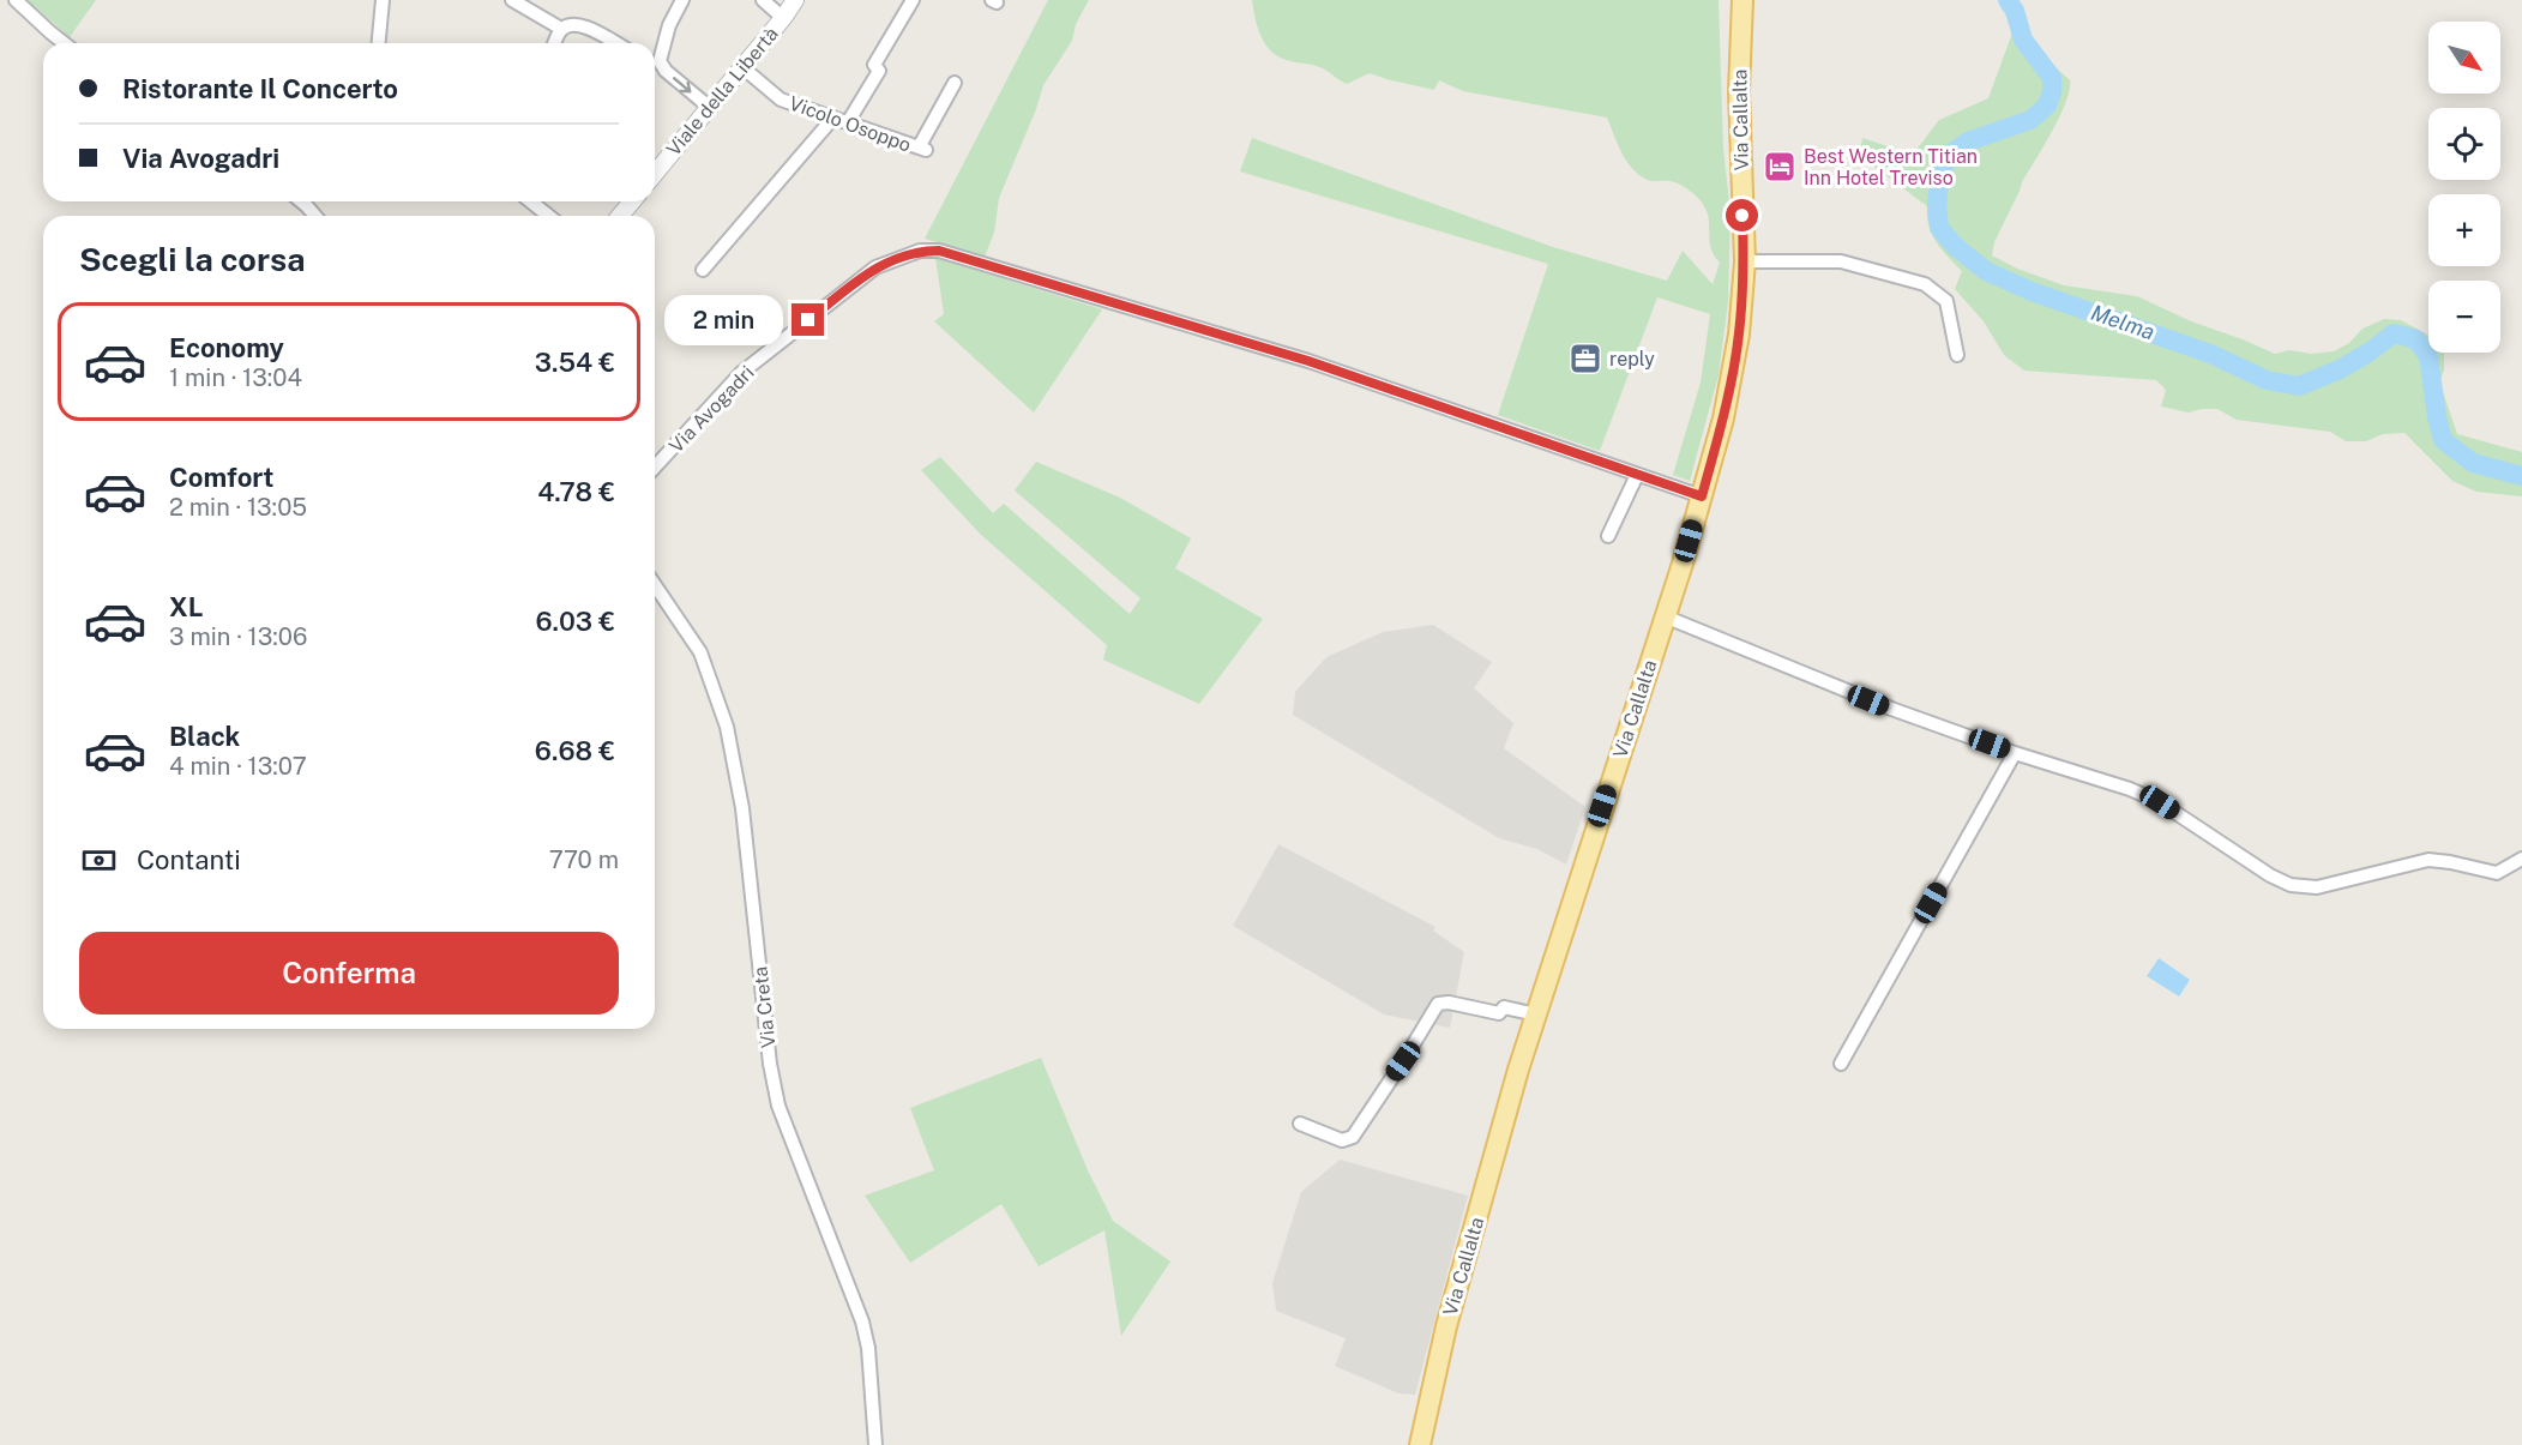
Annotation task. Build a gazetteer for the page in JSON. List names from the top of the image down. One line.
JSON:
{"streets":{"main road":["Via Callalta"],"street":["Viale della Libertà","Vicolo Osoppo","Via Avogadri","Via Creta"]},"crossings":[["Viale della Libertà","Vicolo Osoppo"],["Via Callalta","Via Avogadri"]],"water":["Melma"],"places":{"hotel":["Best Western Titian Inn Hotel Treviso"],"office":["reply"]},"north":"bottom right","page":{"map_buttons":["+","−"],"banner":["Ristorante Il Concerto","Via Avogadri"],"heading":"Scegli la corsa","bubble":"2 min","list":[{"name":"Economy","note":"1 min · 13:04","value":"3.54 €"},{"name":"Comfort","note":"2 min · 13:05","value":"4.78 €"},{"name":"XL","note":"3 min · 13:06","value":"6.03 €"},{"name":"Black","note":"4 min · 13:07","value":"6.68 €"}],"pay":["Contanti","770 m"],"buttons":"Conferma"}}
